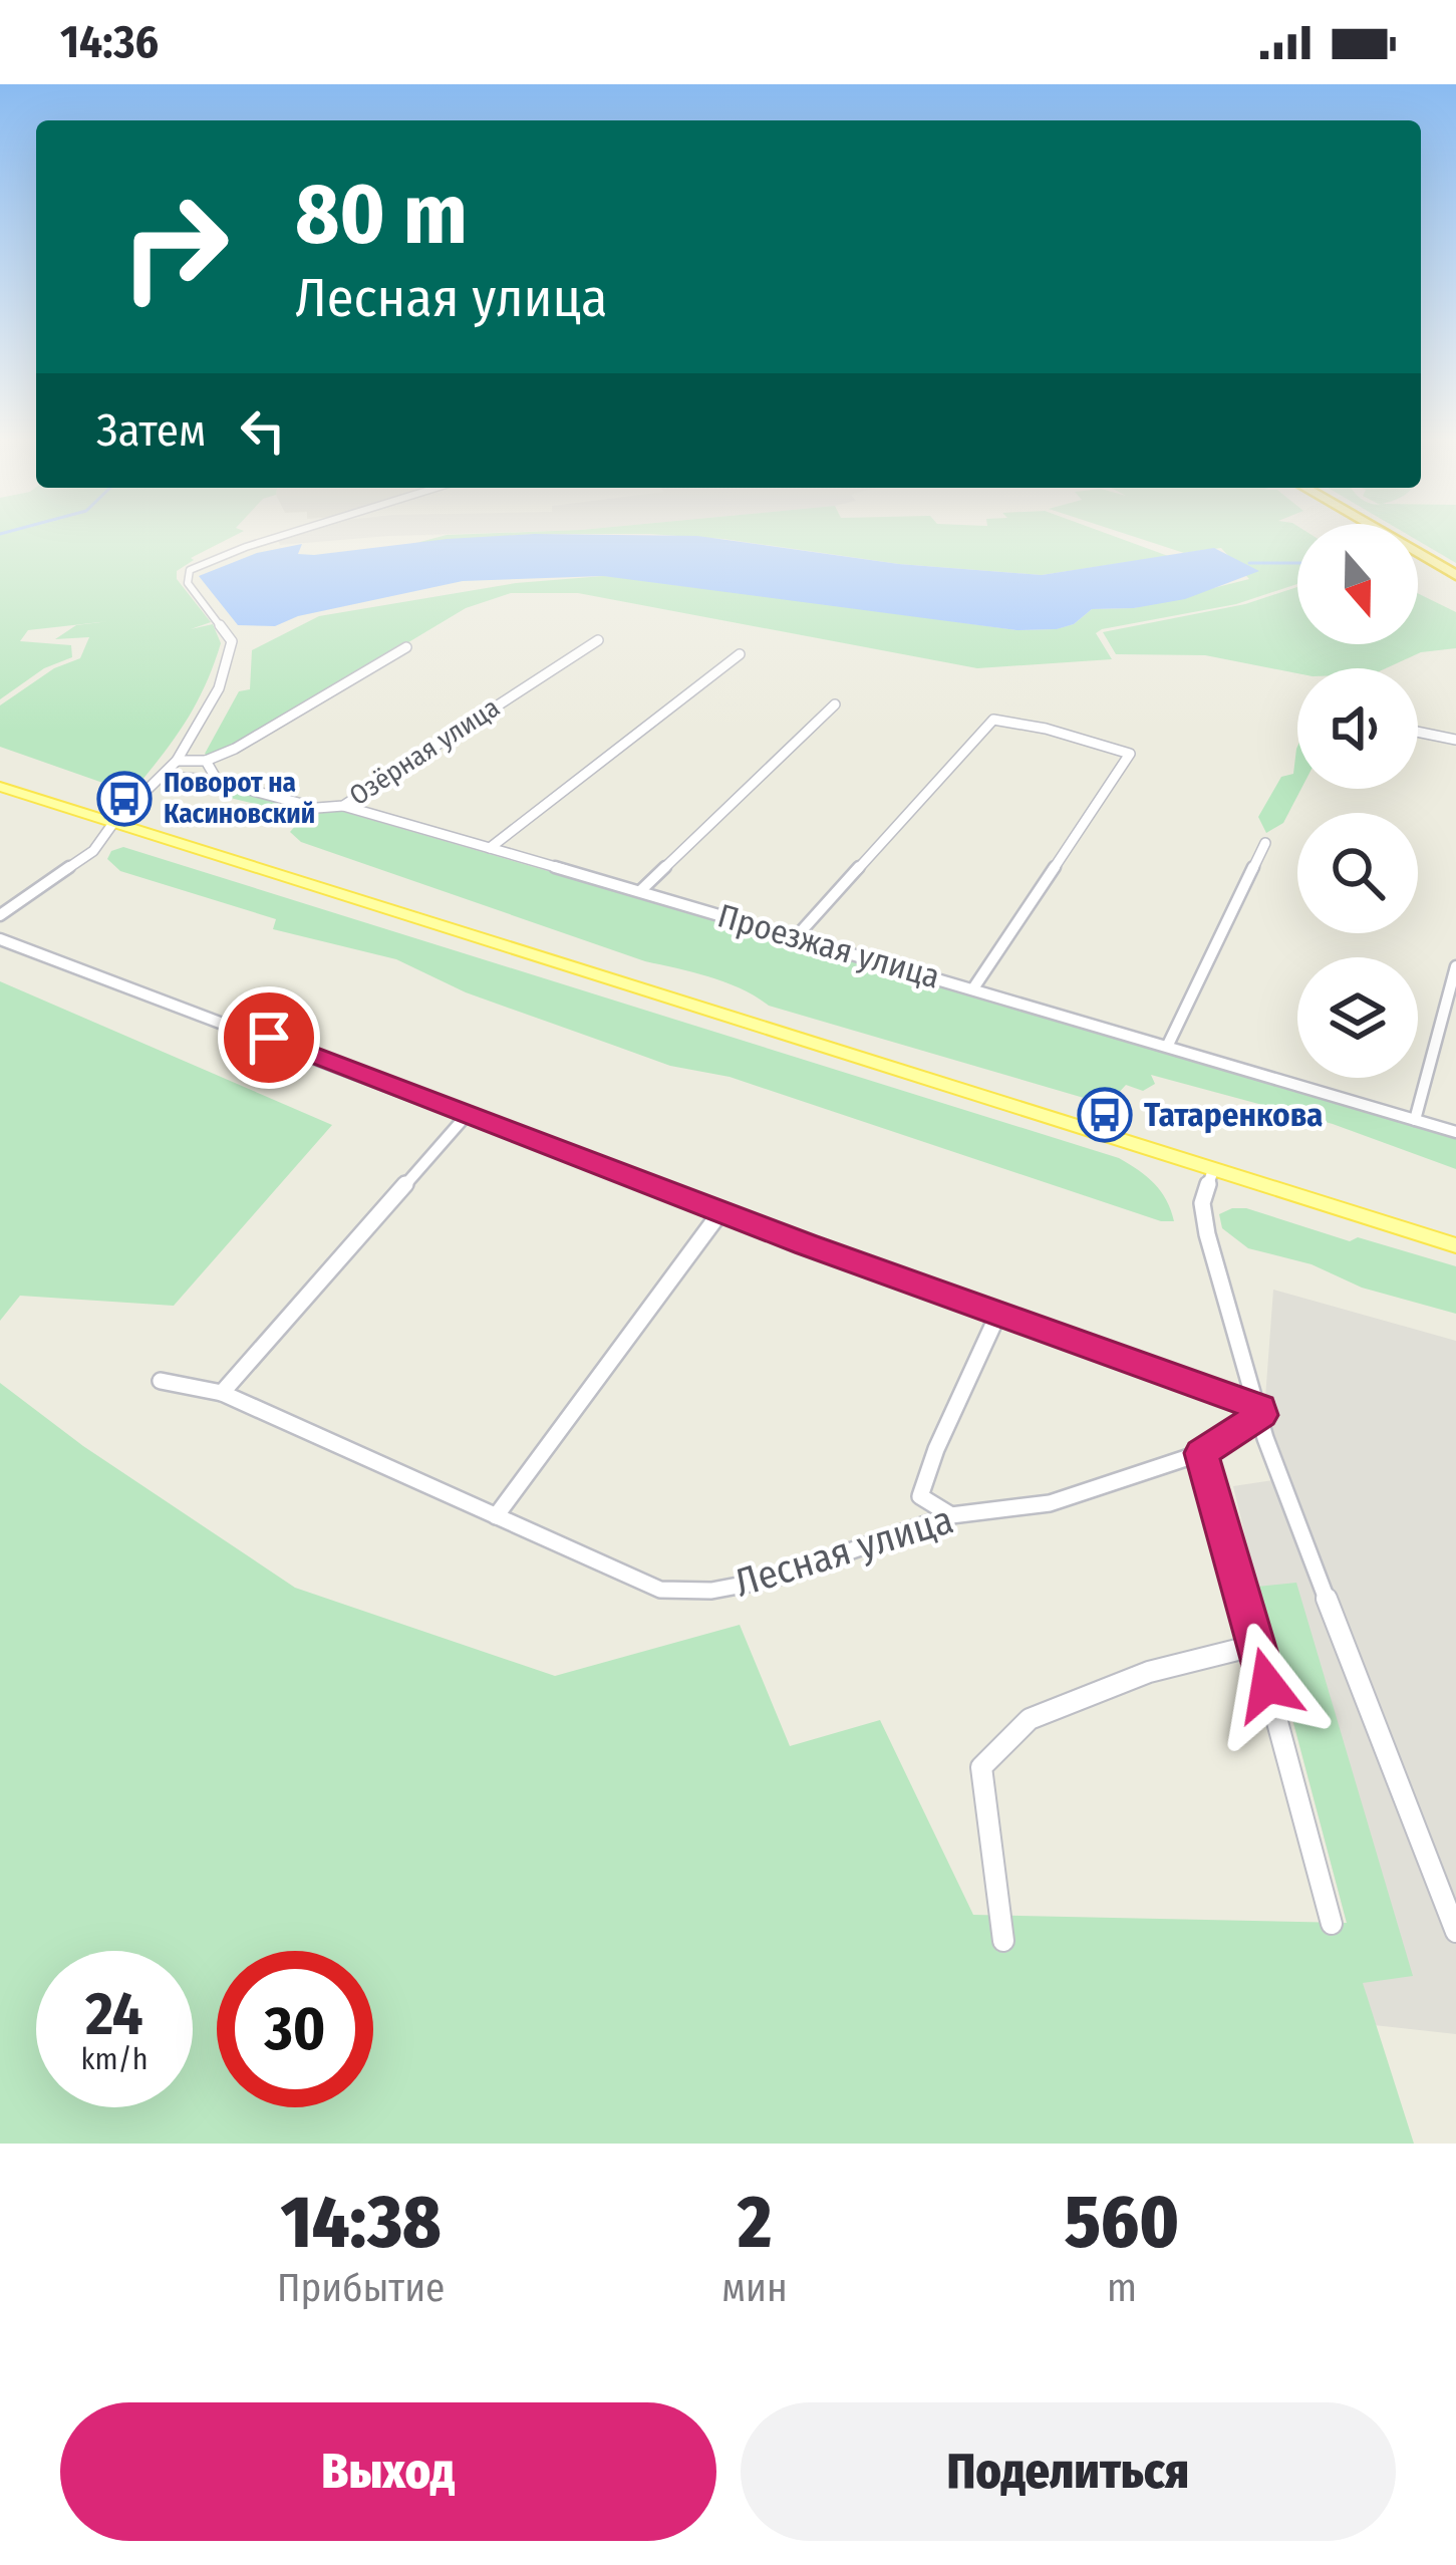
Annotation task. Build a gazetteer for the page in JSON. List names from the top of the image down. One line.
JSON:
{"streets":{"street":["Озёрная улица","Проезжая улица","Лесная улица"]},"crossings":[["Озёрная улица","Проезжая улица"]],"places":{"bus stop":["Поворот на Касиновский","Татаренкова"]},"north":"bottom","page":{"status":"14:36","turn":["80 m","Лесная улица"],"then":"Затем","speed":"24 km/h","limit":"30","eta":["14:38","Прибытие","2","мин","560","m"],"buttons":["Выход","Поделиться"]}}
